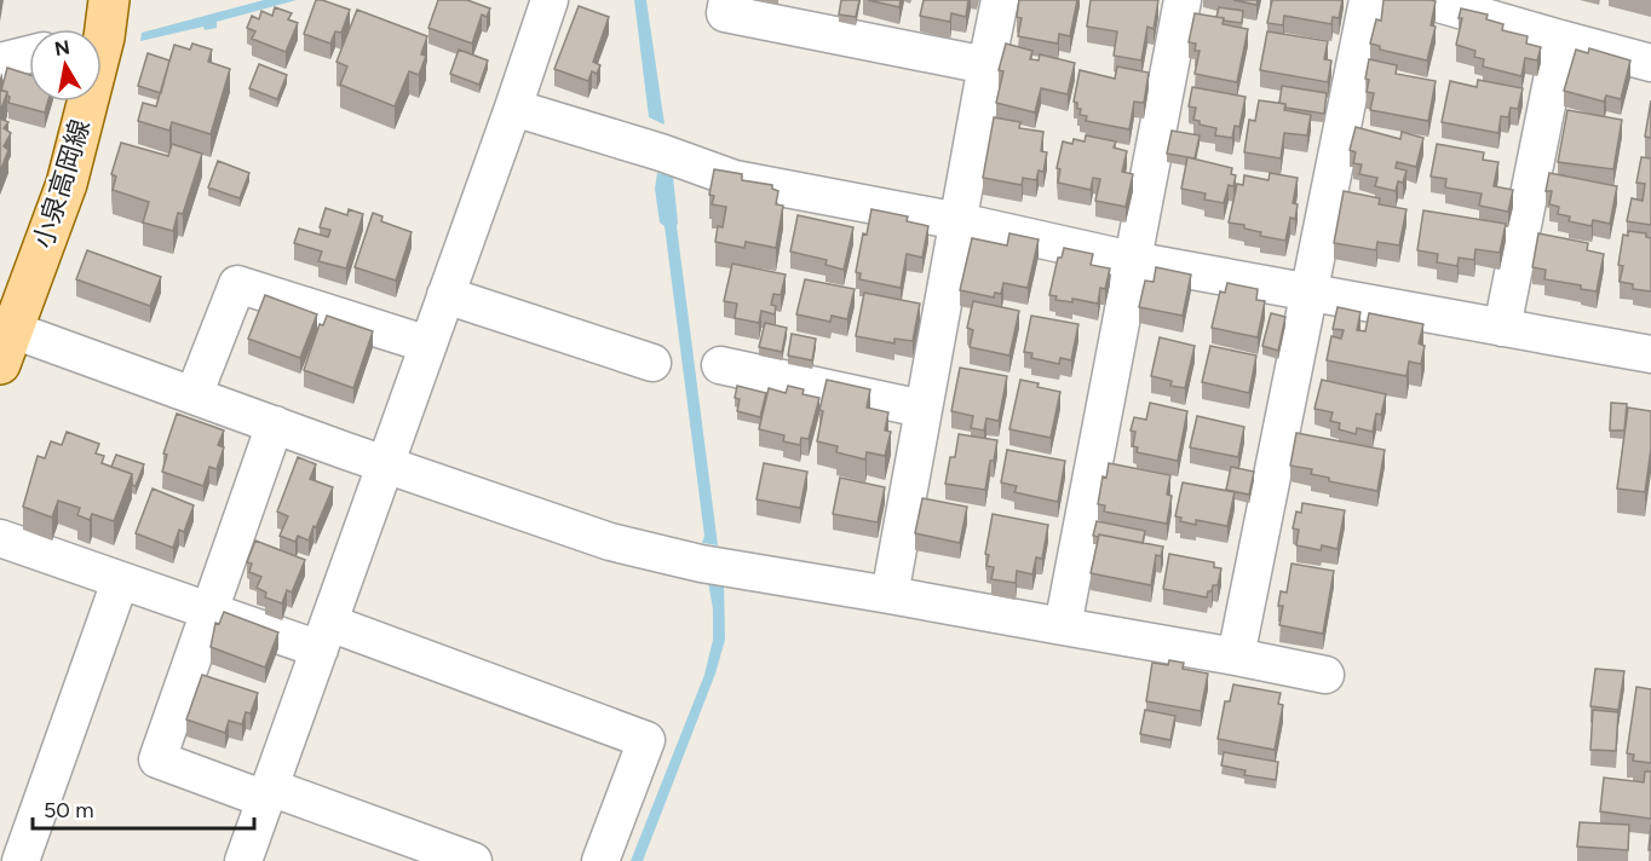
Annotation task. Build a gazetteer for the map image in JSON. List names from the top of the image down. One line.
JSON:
{"streets":{"main road":["小泉高岡線"]},"scale_bar":"50 m","north":"top"}
